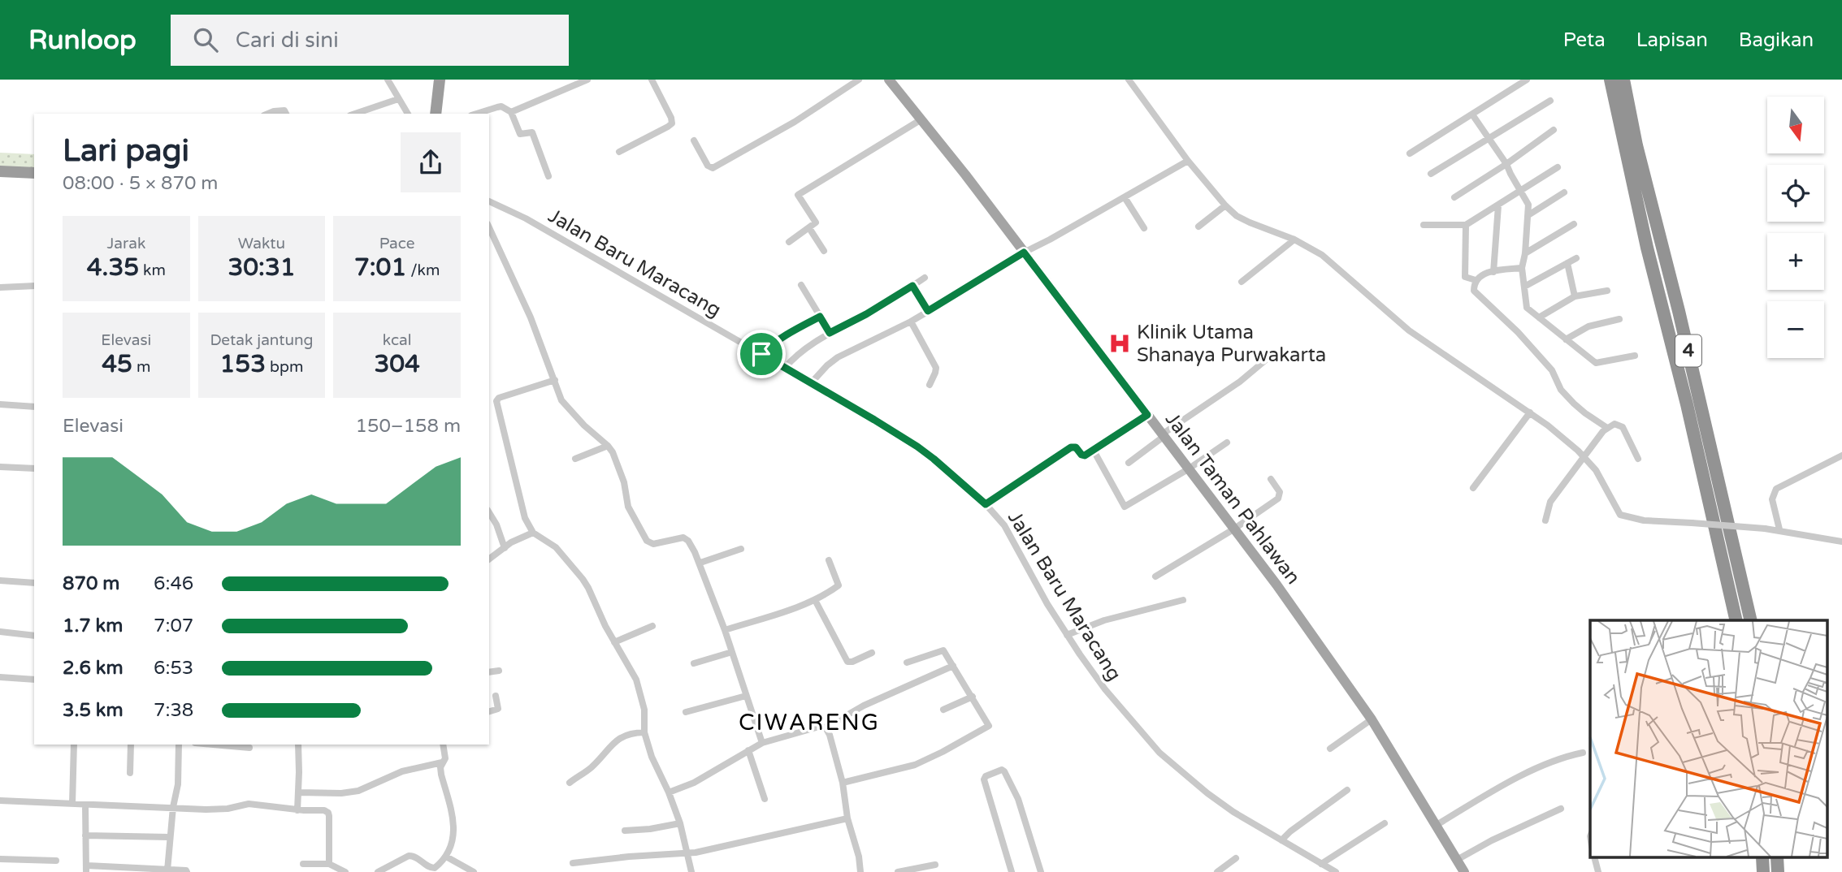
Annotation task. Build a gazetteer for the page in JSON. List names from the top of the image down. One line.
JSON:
{"streets":{"highway":["4"],"main road":["Jalan Taman Pahlawan"],"street":["Jalan Baru Maracang"]},"districts":["CIWARENG"],"places":{"hospital":["Klinik Utama Shanaya Purwakarta"]},"north":"bottom","page":{"header":"Runloop","search":"Cari di sini","nav":["Peta","Lapisan","Bagikan"],"map_buttons":["+","−"],"heading":["Lari pagi","08:00 · 5 × 870 m"],"stats":[["Jarak","4.35 km"],["Waktu","30:31"],["Pace","7:01 /km"],["Elevasi","45 m"],["Detak jantung","153 bpm"],["kcal","304"]],"chart":["Elevasi","150–158 m"],"list":[{"name":"870 m","note":"6:46"},{"name":"1.7 km","note":"7:07"},{"name":"2.6 km","note":"6:53"},{"name":"3.5 km","note":"7:38"}]}}
